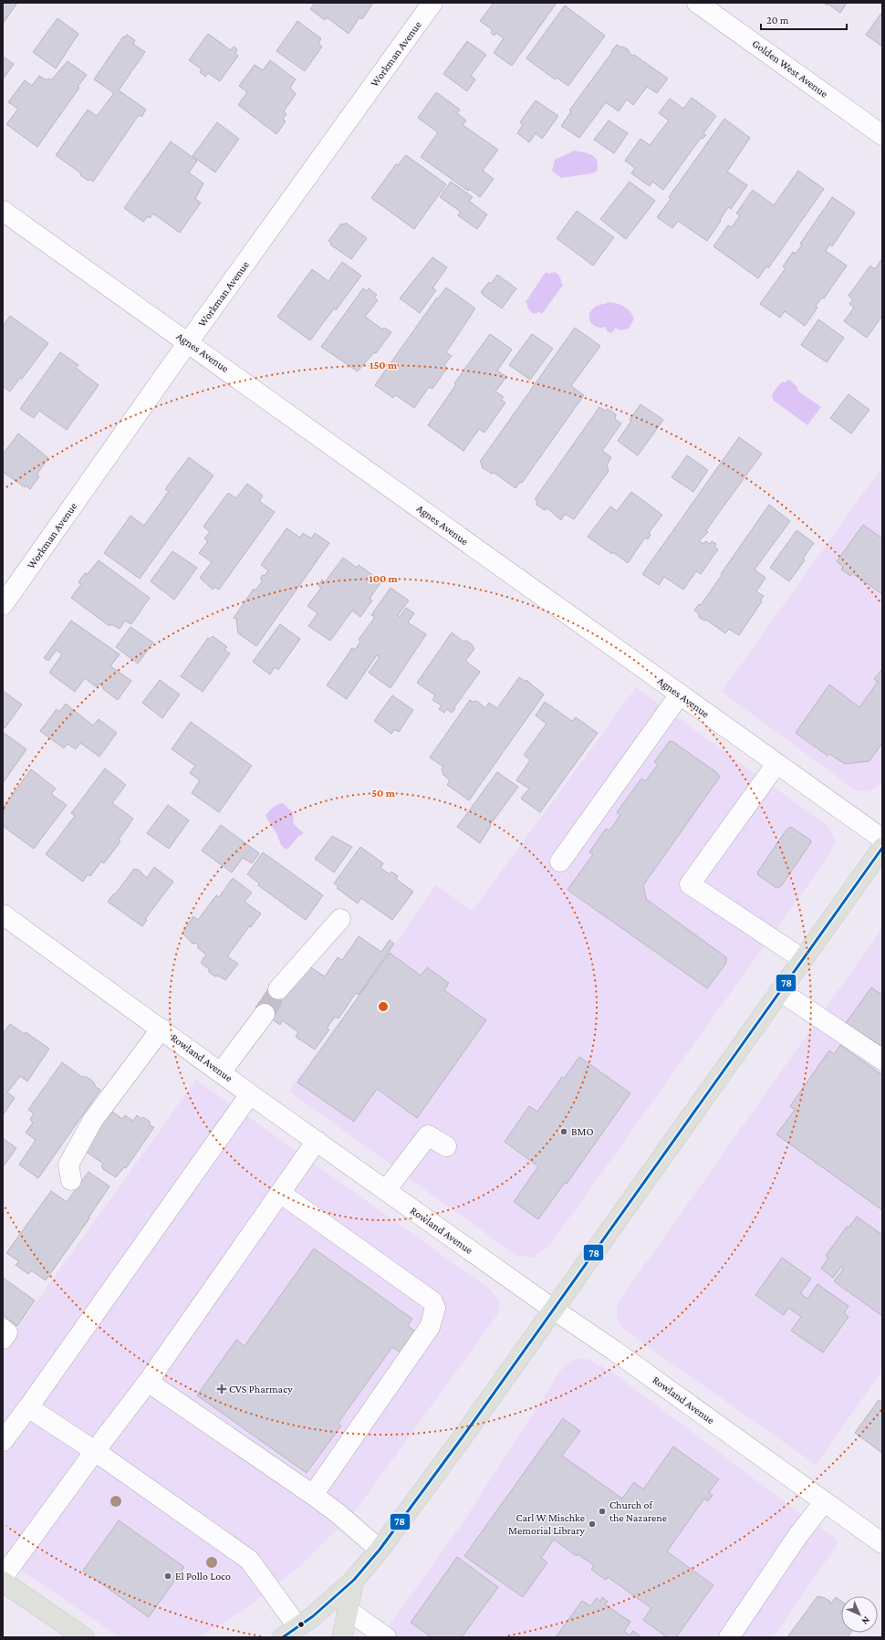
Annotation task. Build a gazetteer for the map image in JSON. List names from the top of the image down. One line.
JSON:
{"streets":{"street":["Workman Avenue","Golden West Avenue","Agnes Avenue","Rowland Avenue"]},"crossings":[["Workman Avenue","Agnes Avenue"]],"places":{"other":["BMO","Church of the Nazarene","Carl W Mischke Memorial Library","El Pollo Loco"],"health":["CVS Pharmacy"]},"lines":["transit line 78"],"scale_bar":"20 m","north":"bottom right","rings":["150 m","100 m","50 m"]}
